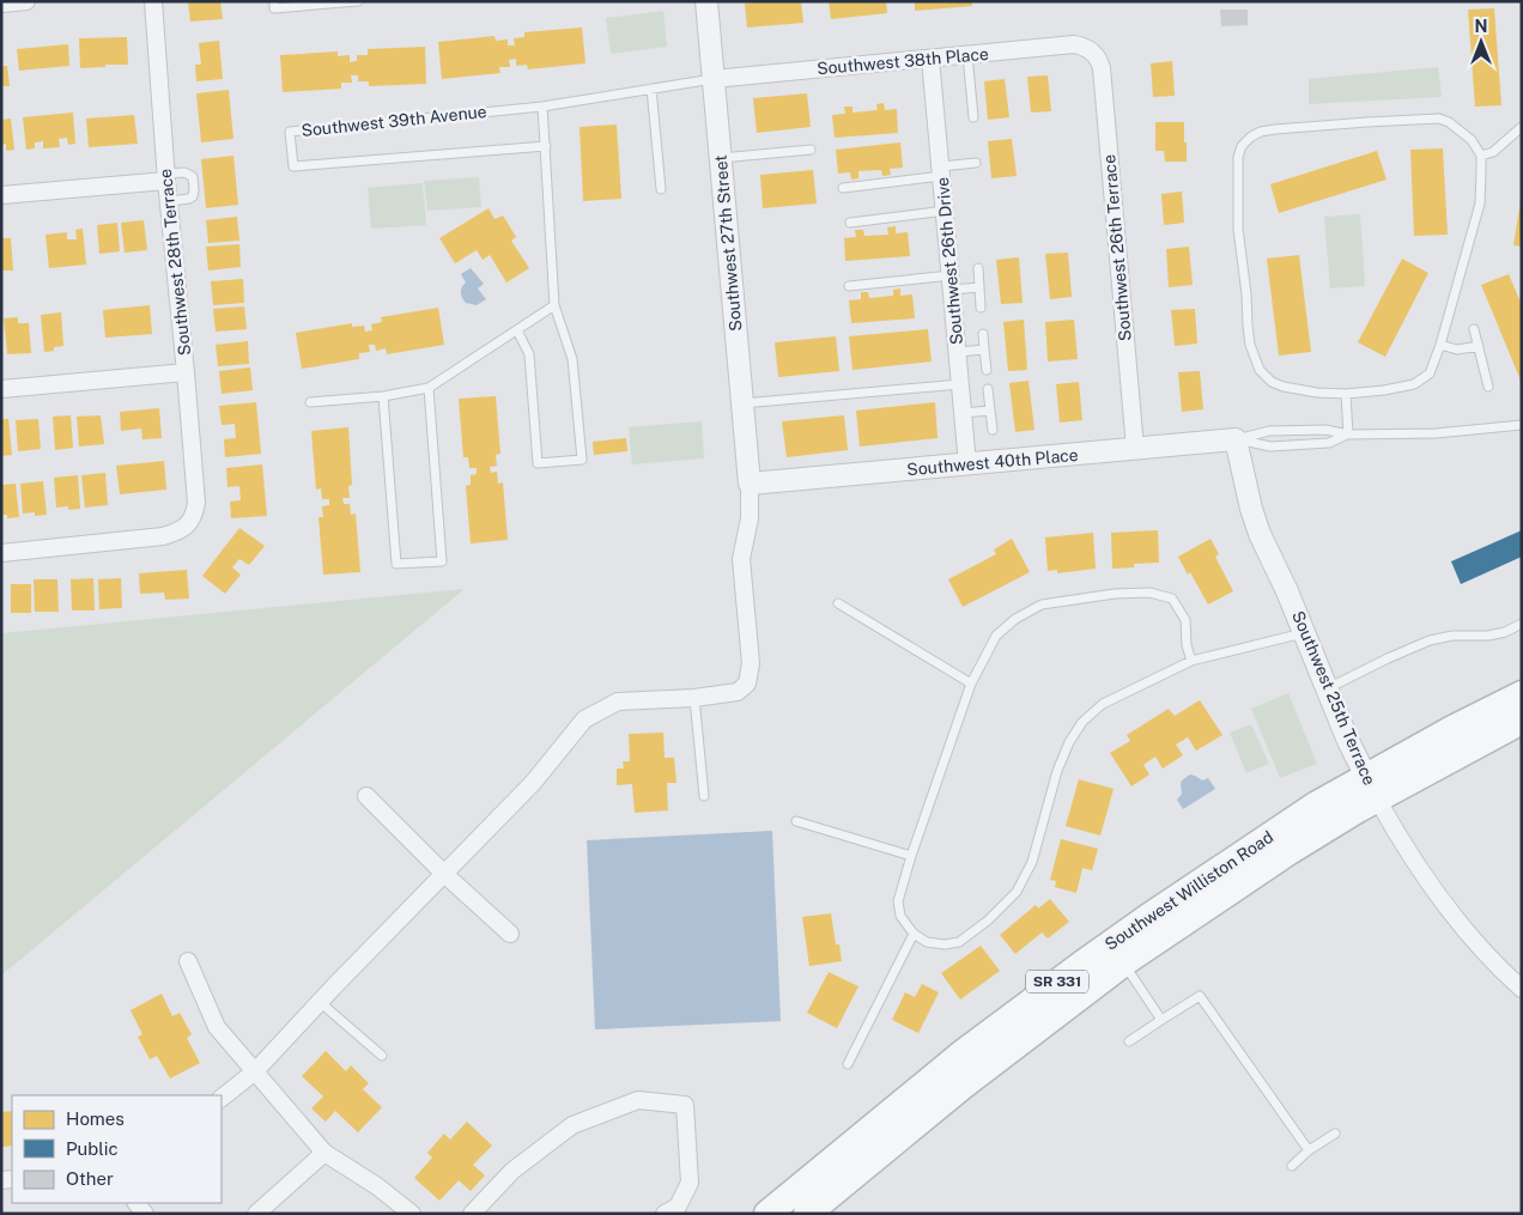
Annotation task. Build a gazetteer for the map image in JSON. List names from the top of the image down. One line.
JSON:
{"streets":{"highway":["Southwest Williston Road","SR 331"],"street":["Southwest 38th Place","Southwest 27th Street","Southwest 26th Terrace","Southwest 26th Drive","Southwest 28th Terrace","Southwest 40th Place","Southwest 25th Terrace"],"lane":["Southwest 39th Avenue"]},"crossings":[["Southwest 38th Place","Southwest 39th Avenue"],["Southwest 38th Place","Southwest 27th Street"],["Southwest 38th Place","Southwest 26th Terrace"],["Southwest 38th Place","Southwest 26th Drive"],["Southwest 39th Avenue","Southwest 27th Street"],["Southwest 27th Street","Southwest 40th Place"],["Southwest 26th Terrace","Southwest 40th Place"],["Southwest 26th Drive","Southwest 40th Place"],["Southwest 40th Place","Southwest 25th Terrace"],["Southwest 25th Terrace","Southwest Williston Road"]],"legend":["Homes","Public","Other"],"north":"top"}
